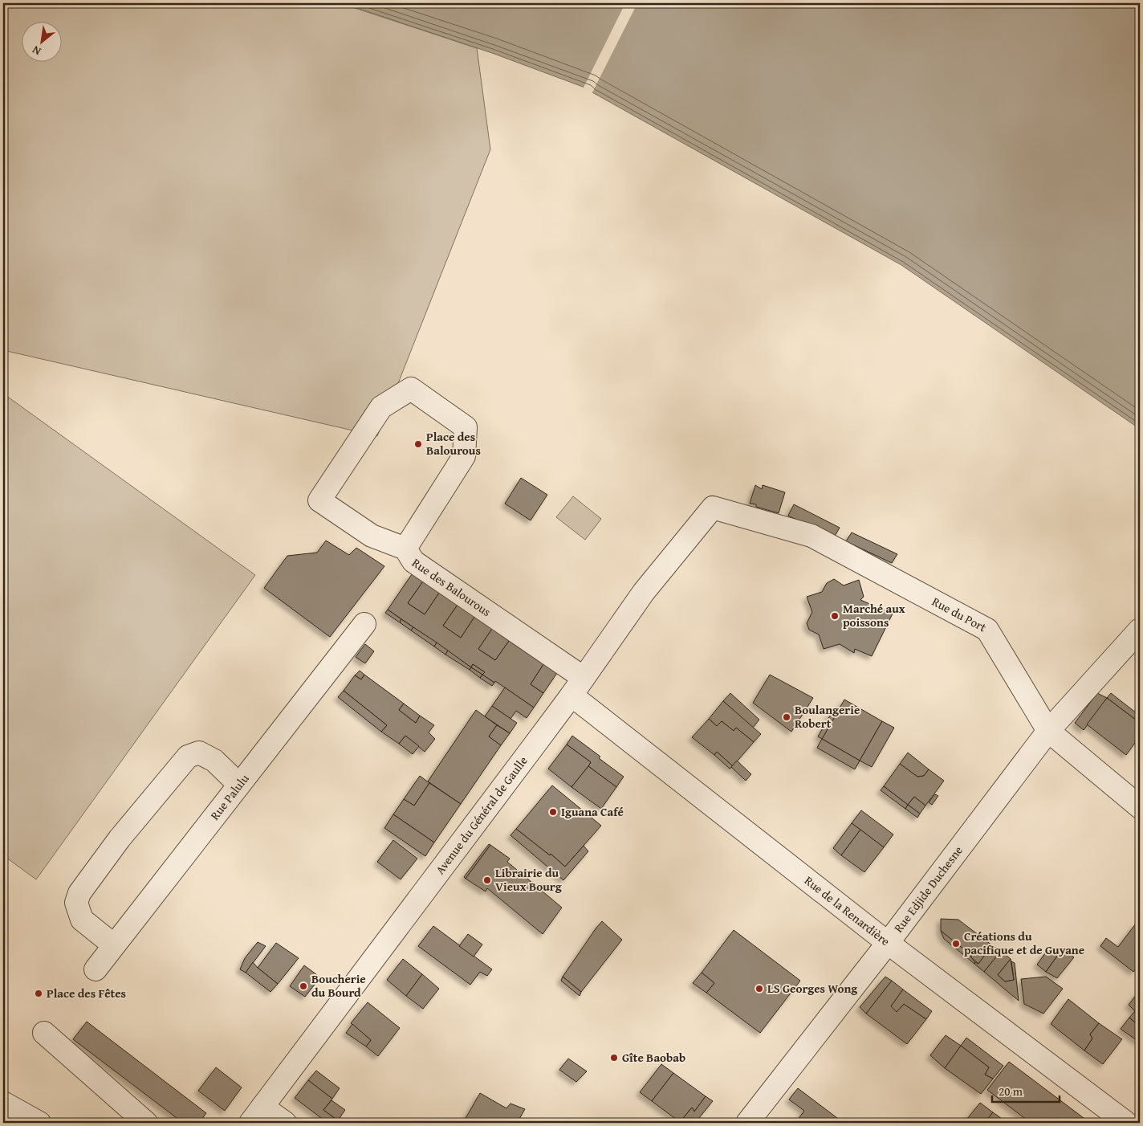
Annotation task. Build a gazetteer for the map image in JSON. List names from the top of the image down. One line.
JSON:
{"streets":{"street":["Rue des Balourous","Rue du Port","Rue Palulu","Avenue du Général de Gaulle","Rue Edjide Duchesne","Rue de la Renardière"]},"crossings":[["Rue des Balourous","Avenue du Général de Gaulle"],["Rue du Port","Avenue du Général de Gaulle"],["Rue du Port","Rue Edjide Duchesne"],["Avenue du Général de Gaulle","Rue de la Renardière"],["Rue Edjide Duchesne","Rue de la Renardière"]],"places":["Place des Balourous","Marché aux poissons","Boulangerie Robert","Iguana Café","Librairie du Vieux Bourg","Créations du pacifique et de Guyane","Boucherie du Bourd","LS Georges Wong","Place des Fêtes","Gîte Baobab"],"scale_bar":"20 m","north":"bottom left"}
